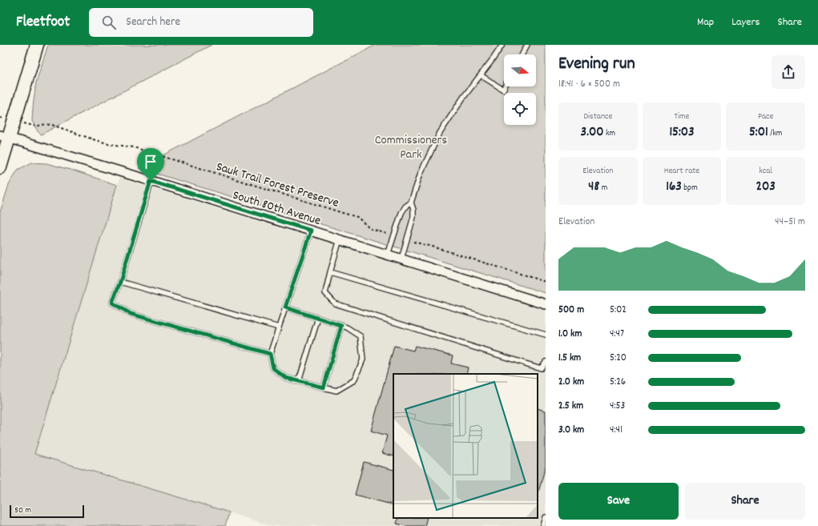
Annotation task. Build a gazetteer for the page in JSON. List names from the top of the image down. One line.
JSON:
{"streets":{"street":["South 80th Avenue"],"path":["Sauk Trail Forest Preserve"]},"parks":["Commissioners Park"],"scale_bar":"50 m","north":"right","page":{"header":"Fleetfoot","search":"Search here","nav":["Map","Layers","Share"],"heading":["Evening run","18:41 · 6 × 500 m"],"stats":[["Distance","3.00 km"],["Time","15:03"],["Pace","5:01 /km"],["Elevation","48 m"],["Heart rate","163 bpm"],["kcal","203"]],"chart":["Elevation","44–51 m"],"list":[{"name":"500 m","note":"5:02"},{"name":"1.0 km","note":"4:47"},{"name":"1.5 km","note":"5:20"},{"name":"2.0 km","note":"5:26"},{"name":"2.5 km","note":"4:53"},{"name":"3.0 km","note":"4:41"}],"buttons":["Save","Share"],"scale":"50 m"}}
